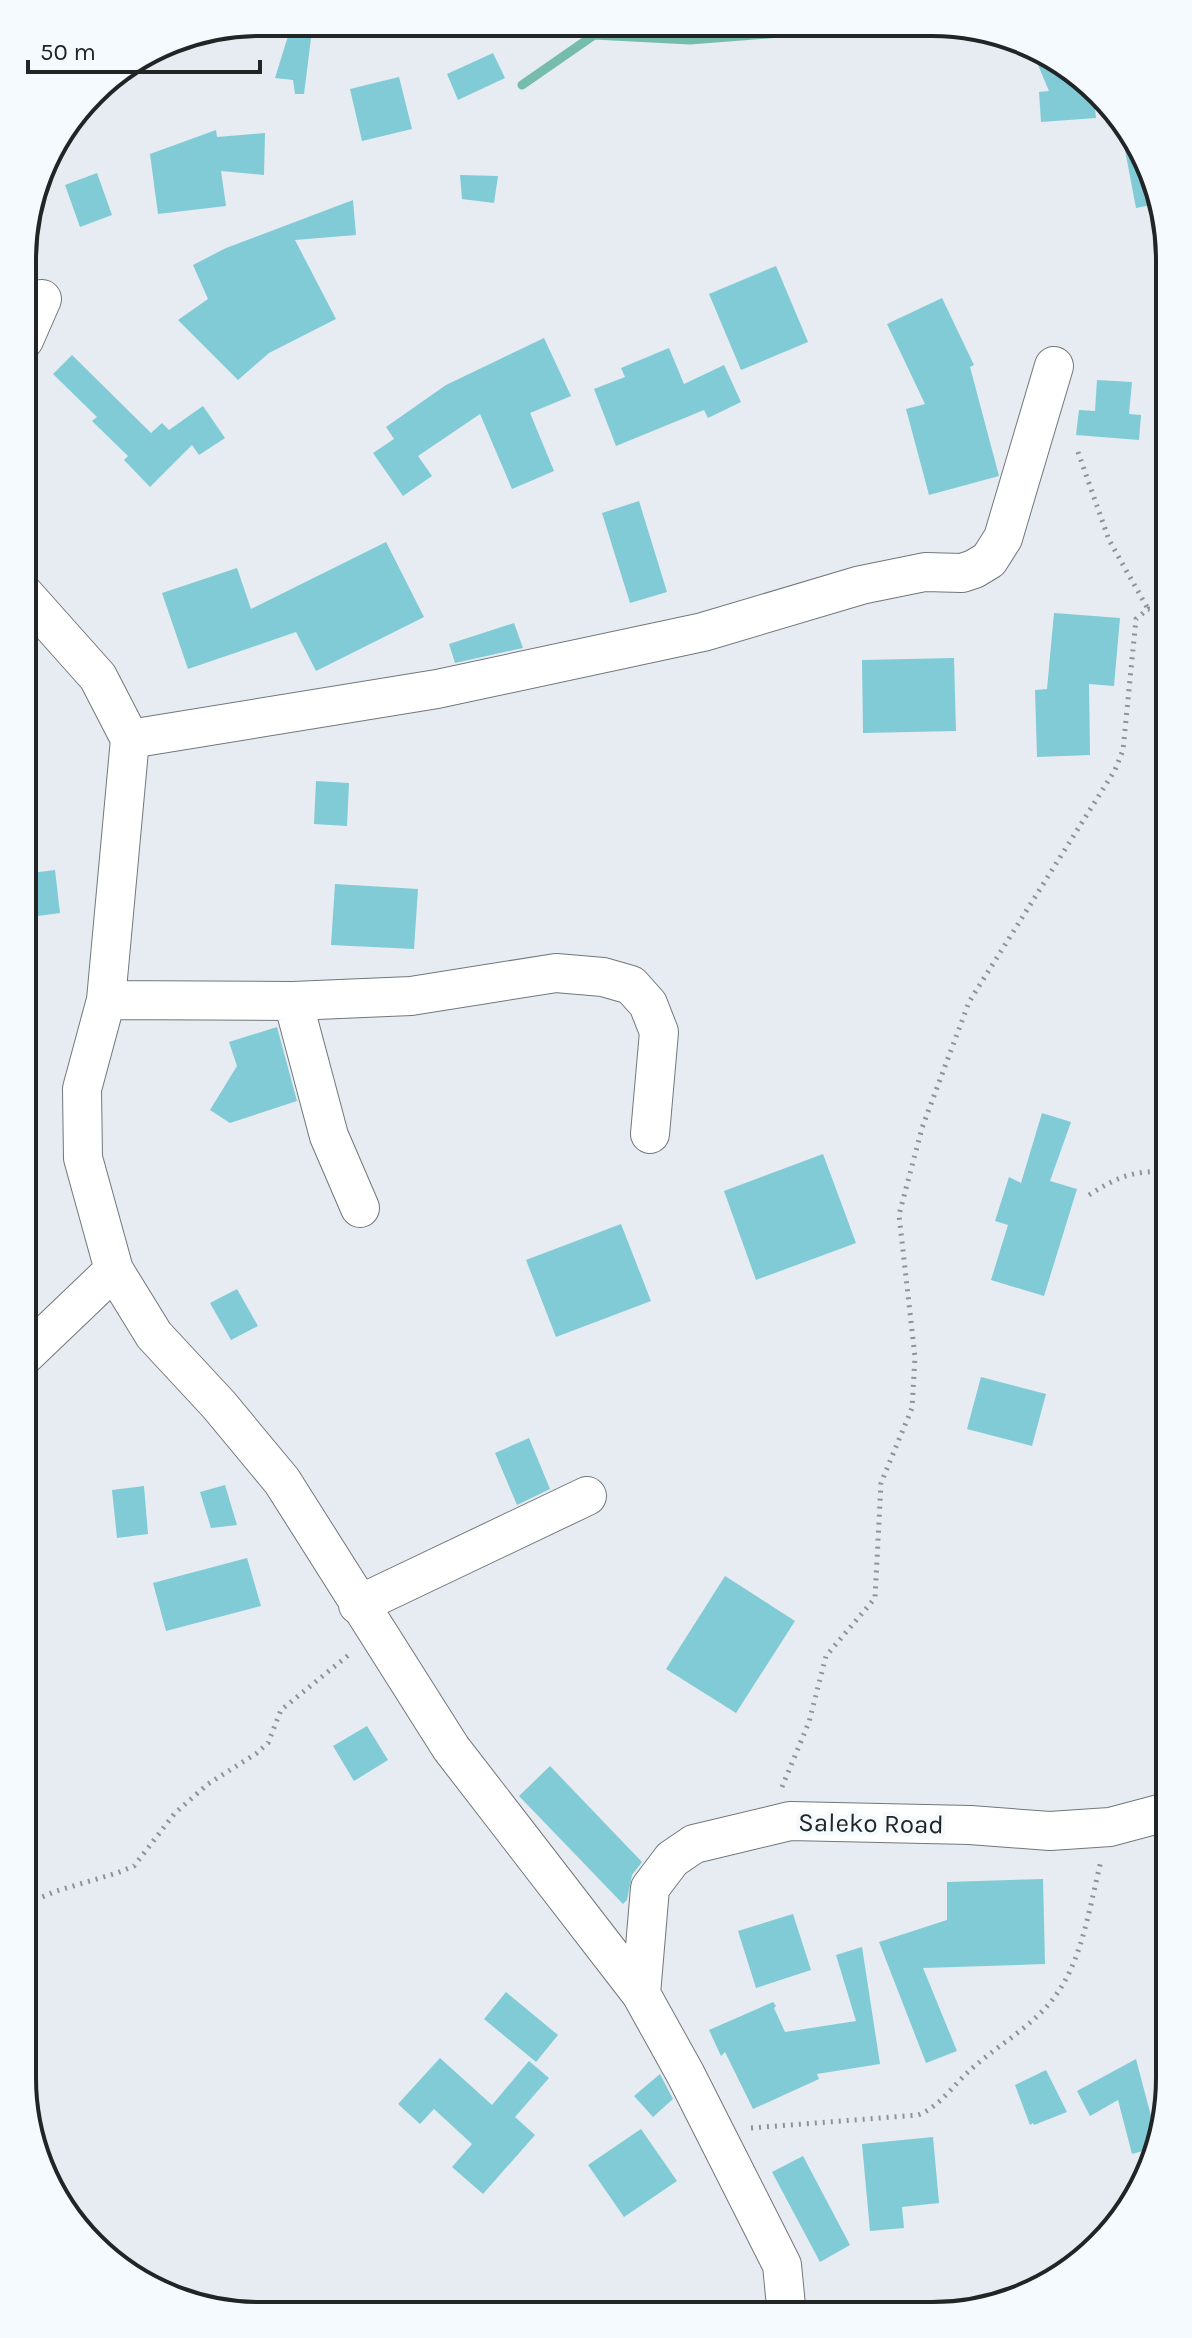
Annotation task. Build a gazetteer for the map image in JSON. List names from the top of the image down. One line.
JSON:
{"streets":{"street":["Saleko Road"]},"scale_bar":"50 m"}
